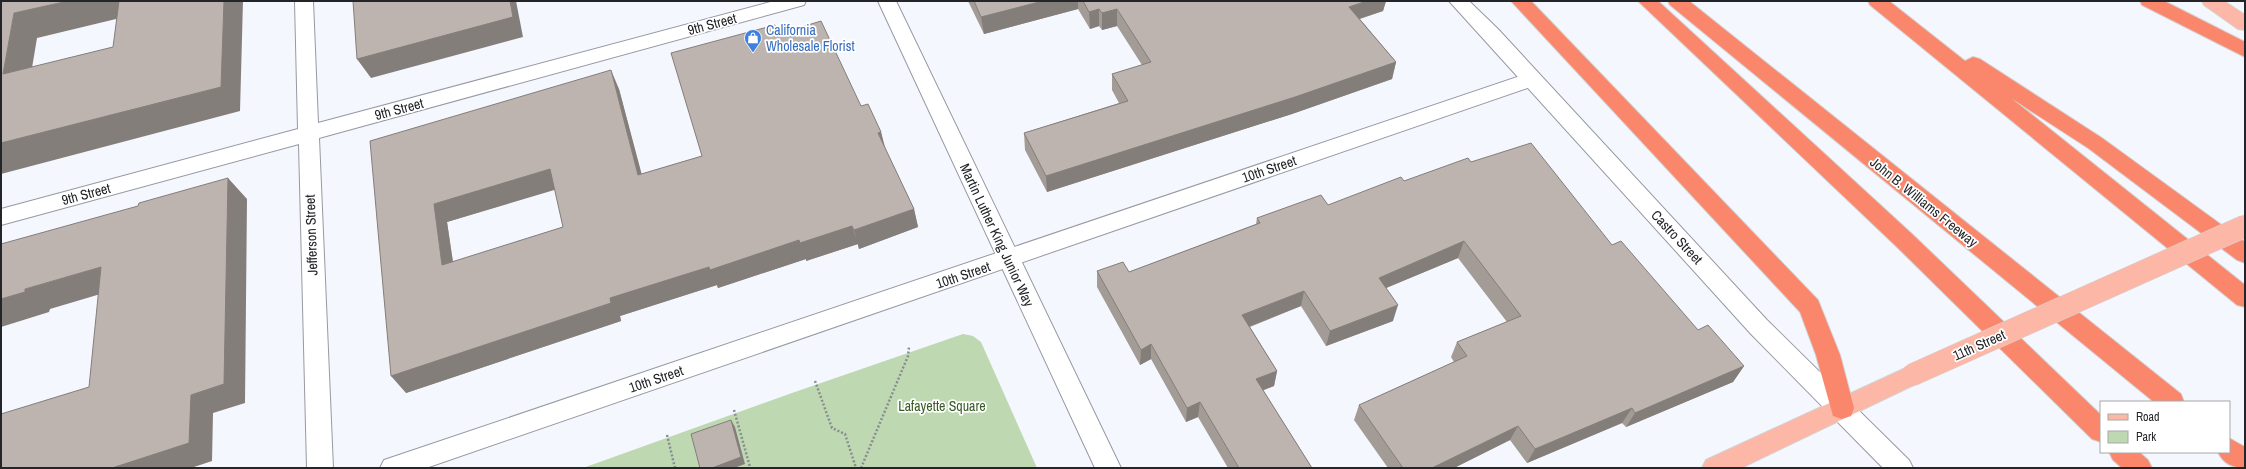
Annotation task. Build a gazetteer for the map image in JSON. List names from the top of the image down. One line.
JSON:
{"streets":{"highway":["John B. Williams Freeway"],"main road":["11th Street"],"street":["9th Street","10th Street","Jefferson Street","Martin Luther King Junior Way","Castro Street"]},"crossings":[["9th Street","Jefferson Street"],["10th Street","Martin Luther King Junior Way"],["10th Street","Castro Street"],["Castro Street","11th Street"]],"parks":["Lafayette Square"],"places":{"shop":["California Wholesale Florist"]},"legend":["Road","Park"]}
